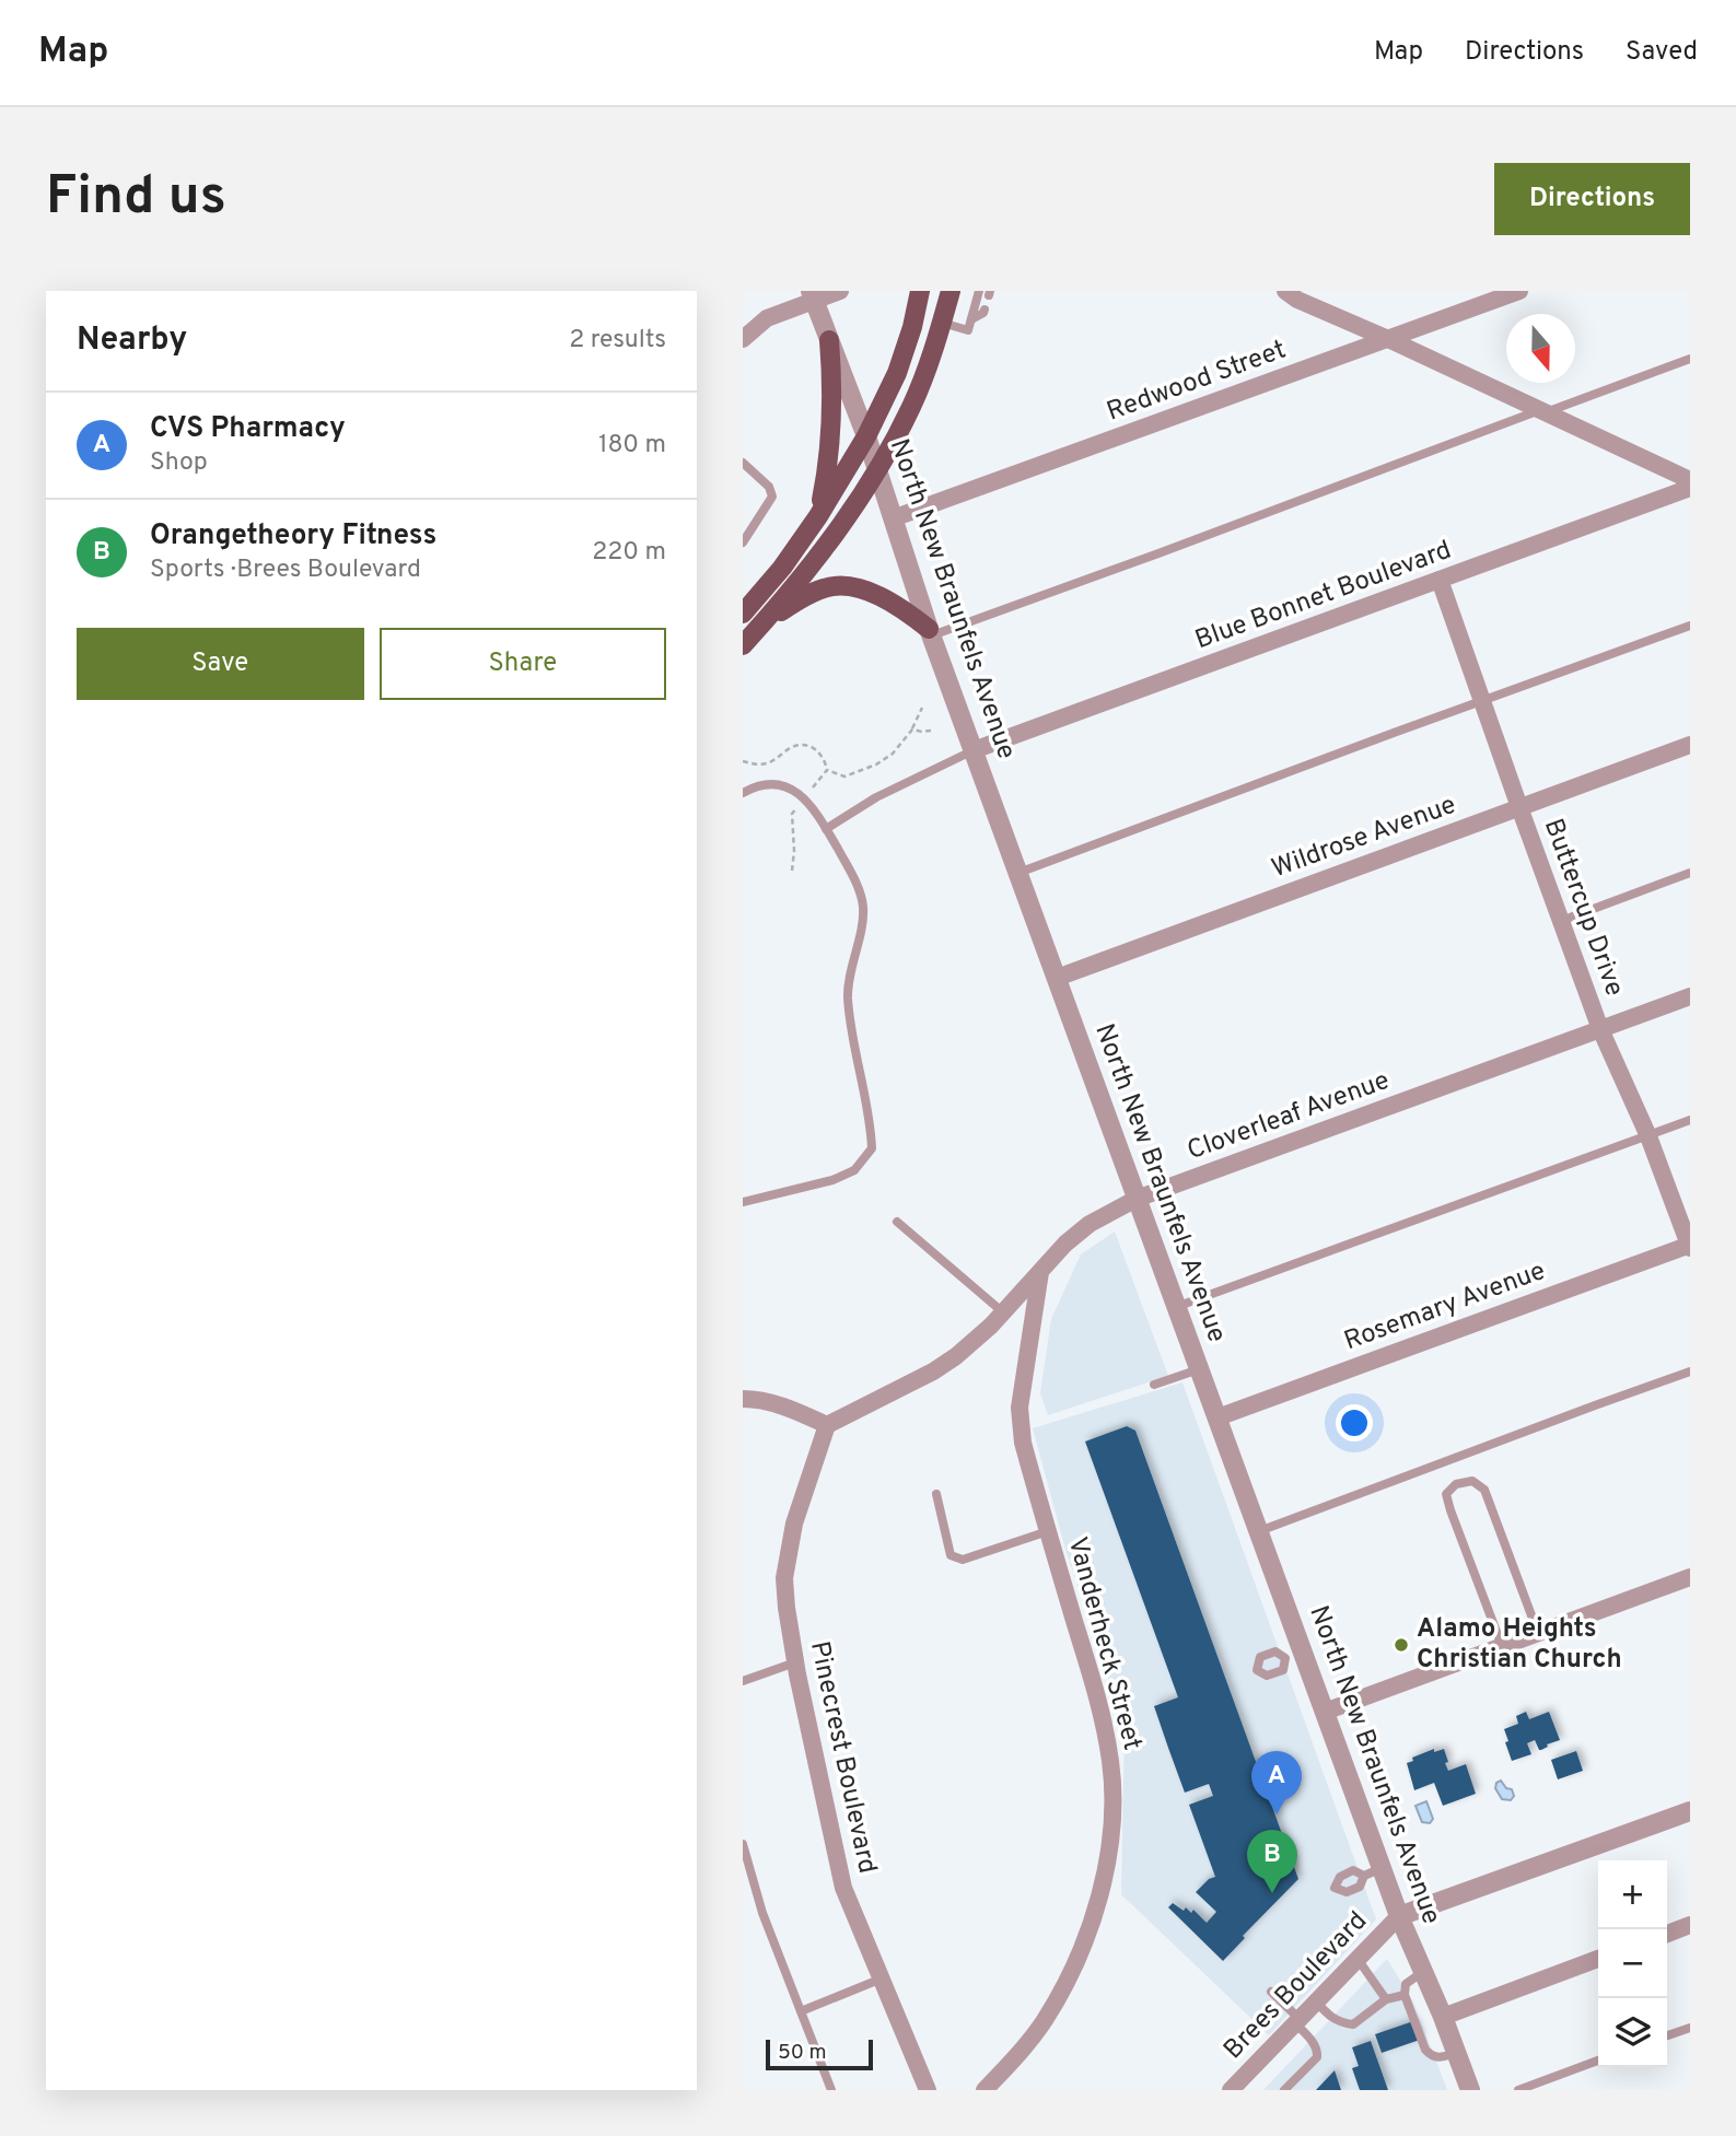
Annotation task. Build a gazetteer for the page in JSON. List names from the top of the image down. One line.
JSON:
{"streets":{"street":["Redwood Street","Blue Bonnet Boulevard","North New Braunfels Avenue","Wildrose Avenue","Buttercup Drive","Cloverleaf Avenue","Rosemary Avenue","Vanderheck Street","Pinecrest Boulevard","Brees Boulevard"]},"crossings":[["Redwood Street","North New Braunfels Avenue"],["Blue Bonnet Boulevard","North New Braunfels Avenue"],["Blue Bonnet Boulevard","Buttercup Drive"],["North New Braunfels Avenue","Wildrose Avenue"],["North New Braunfels Avenue","Cloverleaf Avenue"],["North New Braunfels Avenue","Rosemary Avenue"],["North New Braunfels Avenue","Brees Boulevard"],["Wildrose Avenue","Buttercup Drive"],["Buttercup Drive","Cloverleaf Avenue"],["Buttercup Drive","Rosemary Avenue"],["Cloverleaf Avenue","Vanderheck Street"],["Cloverleaf Avenue","Pinecrest Boulevard"]],"places":["Alamo Heights Christian Church"],"scale_bar":"50 m","north":"bottom","page":{"header":"Map","nav":["Map","Directions","Saved"],"buttons":["Directions",["Save","Share"]],"title":"Find us","heading":["Nearby","2 results"],"list":[{"mark":"A","name":"CVS Pharmacy","note":"Shop","value":"180 m"},{"mark":"B","name":"Orangetheory Fitness","note":"Sports · Brees Boulevard","value":"220 m"}],"pins":["A","B"],"map_buttons":["+","−"],"scale":"50 m"}}
